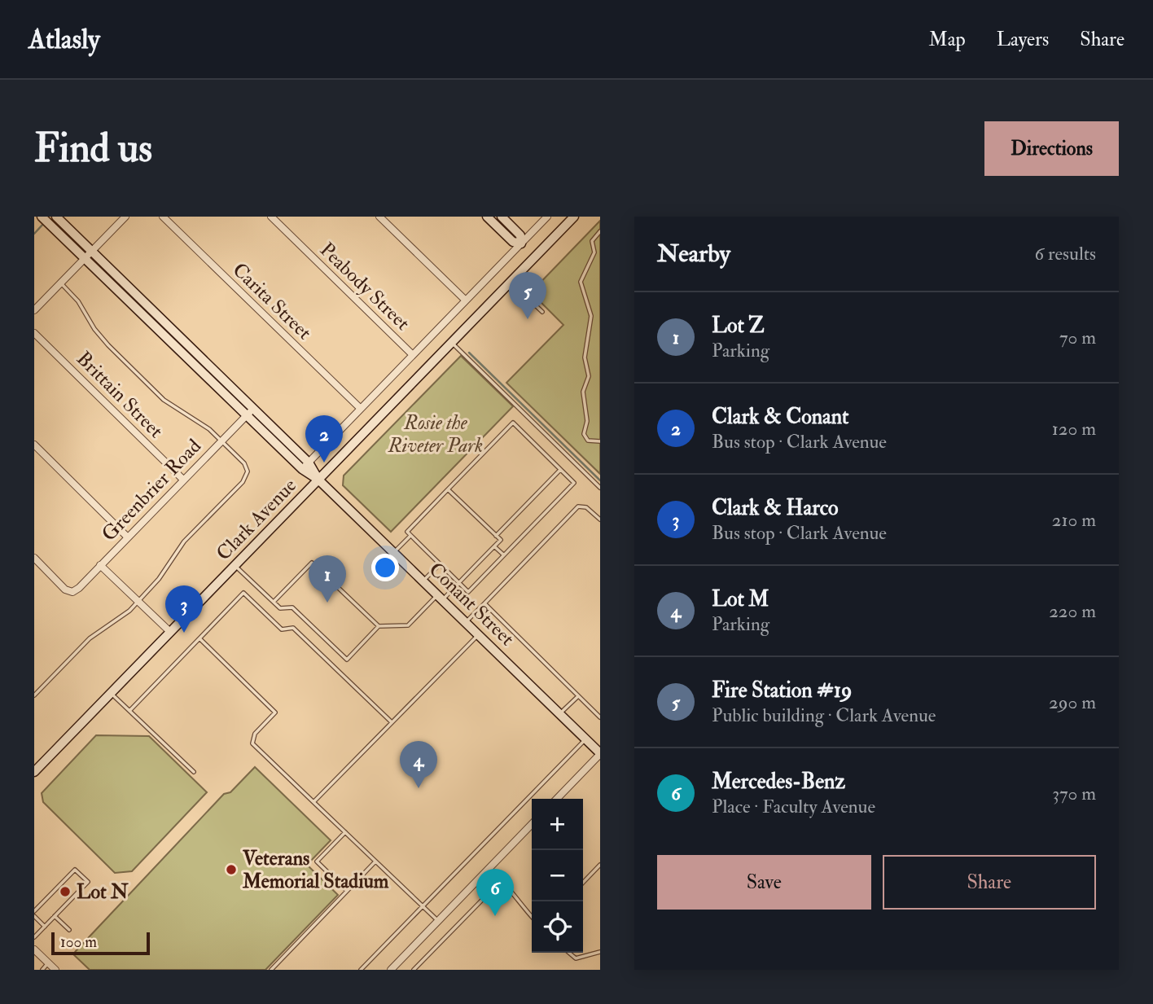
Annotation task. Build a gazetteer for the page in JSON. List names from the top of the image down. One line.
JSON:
{"streets":{"street":["Peabody Street","Carita Street","Brittain Street","Greenbrier Road","Clark Avenue","Conant Street"]},"crossings":[["Peabody Street","Clark Avenue"],["Carita Street","Clark Avenue"],["Brittain Street","Greenbrier Road"],["Greenbrier Road","Conant Street"],["Clark Avenue","Conant Street"]],"parks":["Rosie the Riveter Park"],"places":["Veterans Memorial Stadium","Lot N"],"scale_bar":"100 m","page":{"header":"Atlasly","nav":["Map","Layers","Share"],"buttons":["Directions",["Save","Share"]],"title":"Find us","heading":["Nearby","6 results"],"pins":["5","2","1","3","4","6"],"list":[{"mark":"1","name":"Lot Z","note":"Parking","value":"70 m"},{"mark":"2","name":"Clark & Conant","note":"Bus stop · Clark Avenue","value":"120 m"},{"mark":"3","name":"Clark & Harco","note":"Bus stop · Clark Avenue","value":"210 m"},{"mark":"4","name":"Lot M","note":"Parking","value":"220 m"},{"mark":"5","name":"Fire Station #19","note":"Public building · Clark Avenue","value":"290 m"},{"mark":"6","name":"Mercedes-Benz","note":"Place · Faculty Avenue","value":"370 m"}],"map_buttons":["+","−"],"scale":"100 m"}}
